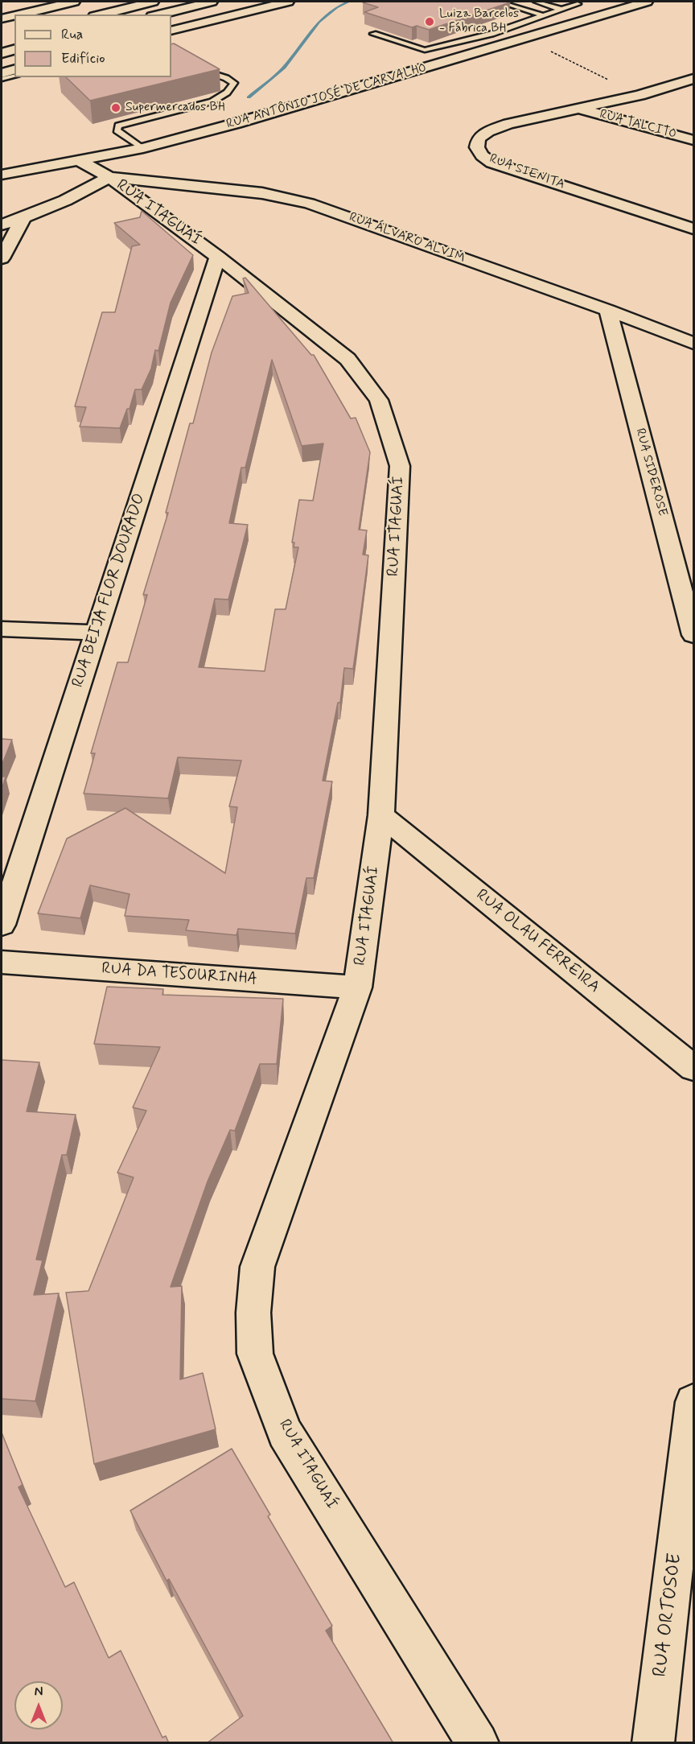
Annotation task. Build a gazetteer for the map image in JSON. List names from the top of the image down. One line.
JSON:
{"streets":{"main road":["RUA ANTÔNIO JOSÉ DE CARVALHO","RUA TALCITO","RUA SIENITA","RUA ITAGUAÍ","RUA ÁLVARO ALVIM","RUA SIDEROSE","RUA BEIJA FLOR DOURADO","RUA OLAU FERREIRA","RUA DA TESOURINHA","RUA ORTOSOE"]},"crossings":[["RUA ANTÔNIO JOSÉ DE CARVALHO","RUA ITAGUAÍ"],["RUA TALCITO","RUA SIENITA"],["RUA ITAGUAÍ","RUA ÁLVARO ALVIM"],["RUA ITAGUAÍ","RUA BEIJA FLOR DOURADO"],["RUA ITAGUAÍ","RUA OLAU FERREIRA"],["RUA ITAGUAÍ","RUA DA TESOURINHA"],["RUA ÁLVARO ALVIM","RUA SIDEROSE"]],"places":["Luiza Barcelos - Fábrica BH","Supermercados BH"],"legend":["Rua","Edifício"],"north":"top"}
